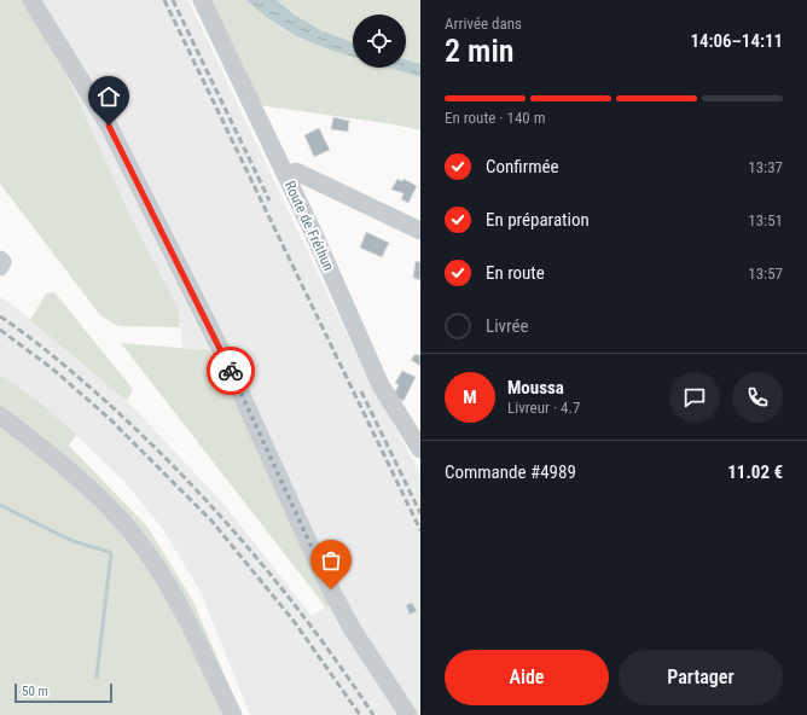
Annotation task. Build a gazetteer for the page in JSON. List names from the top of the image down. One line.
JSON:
{"streets":{"street":["Route de Fréthun"]},"scale_bar":"50 m","page":{"heading":["2 min","Arrivée dans","14:06–14:11"],"panel":["Moussa","Livreur · 4.7","Commande #4989","11.02 €"],"bar":"En route · 140 m","list":[["Confirmée","13:37"],["En préparation","13:51"],["En route","13:57"],"Livrée"],"round":"M","buttons":["Aide","Partager"],"scale":"50 m"}}
